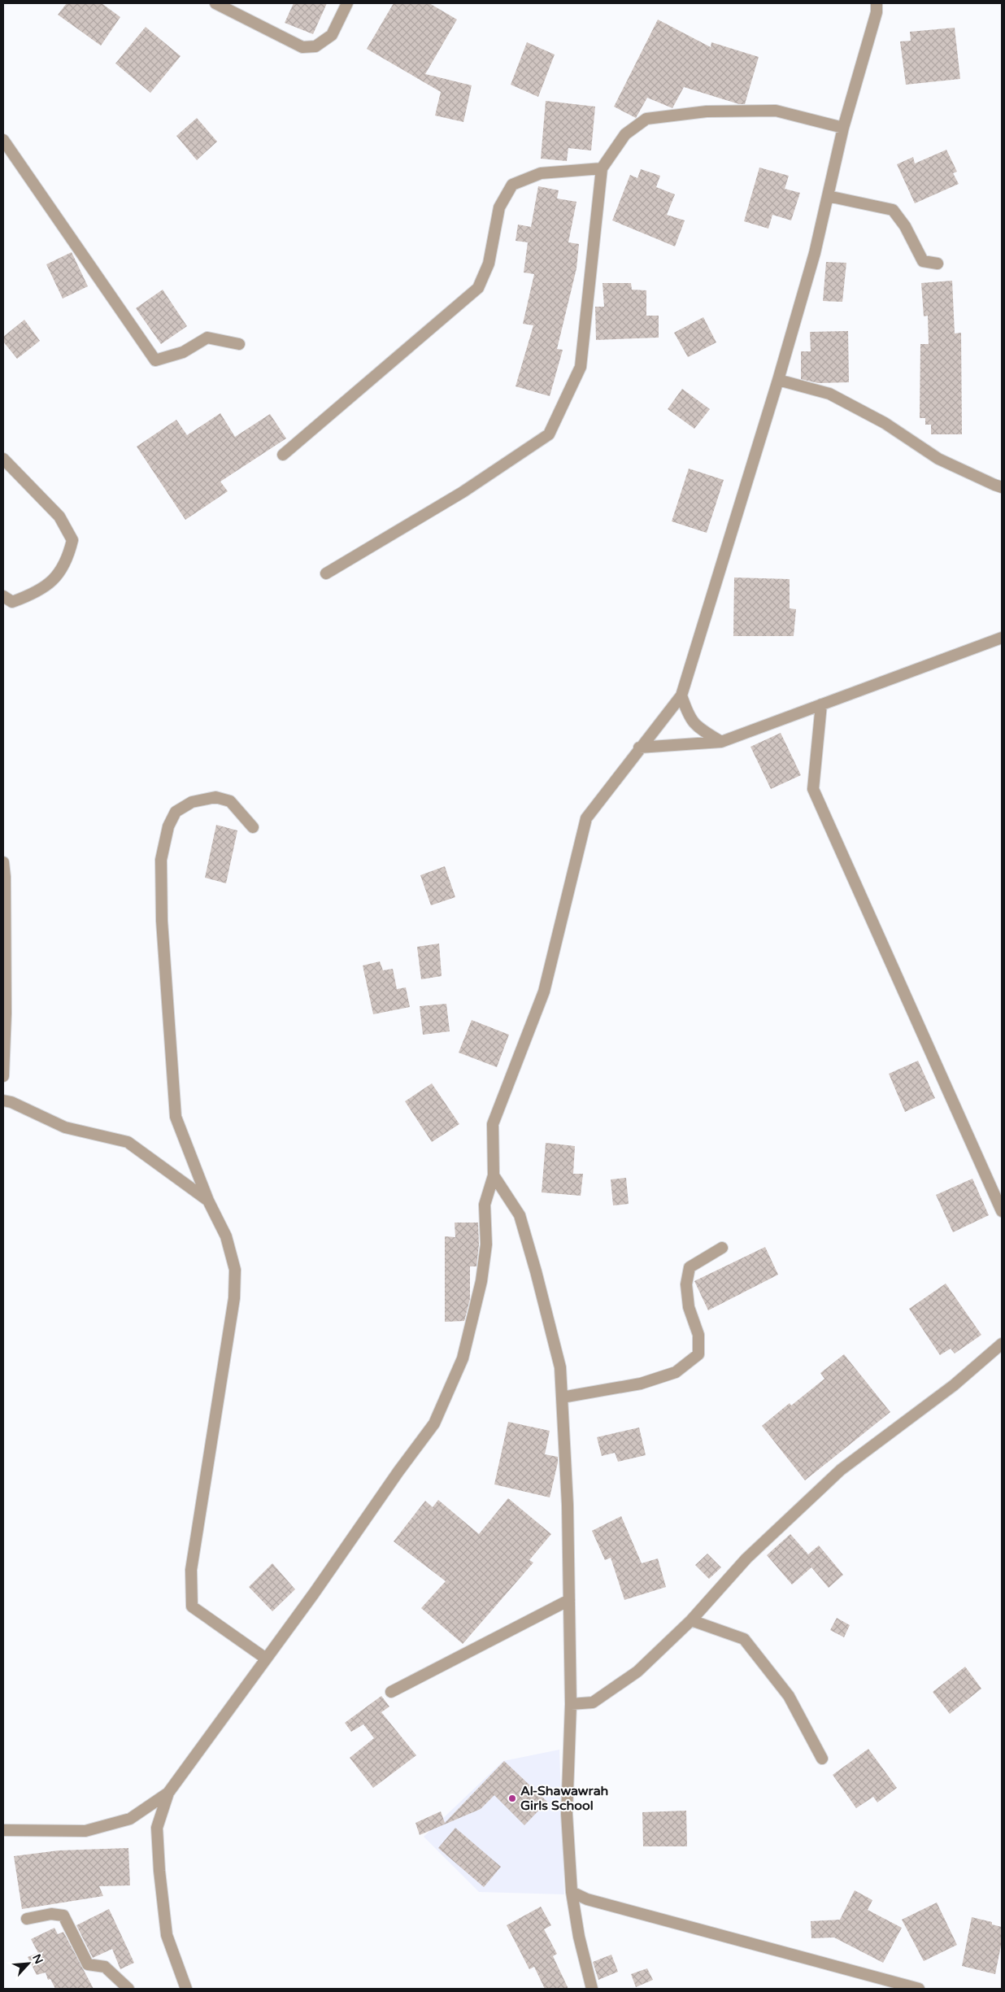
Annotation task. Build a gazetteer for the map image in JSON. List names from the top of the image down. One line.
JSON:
{"places":["Al-Shawawrah Girls School"],"north":"top right"}
